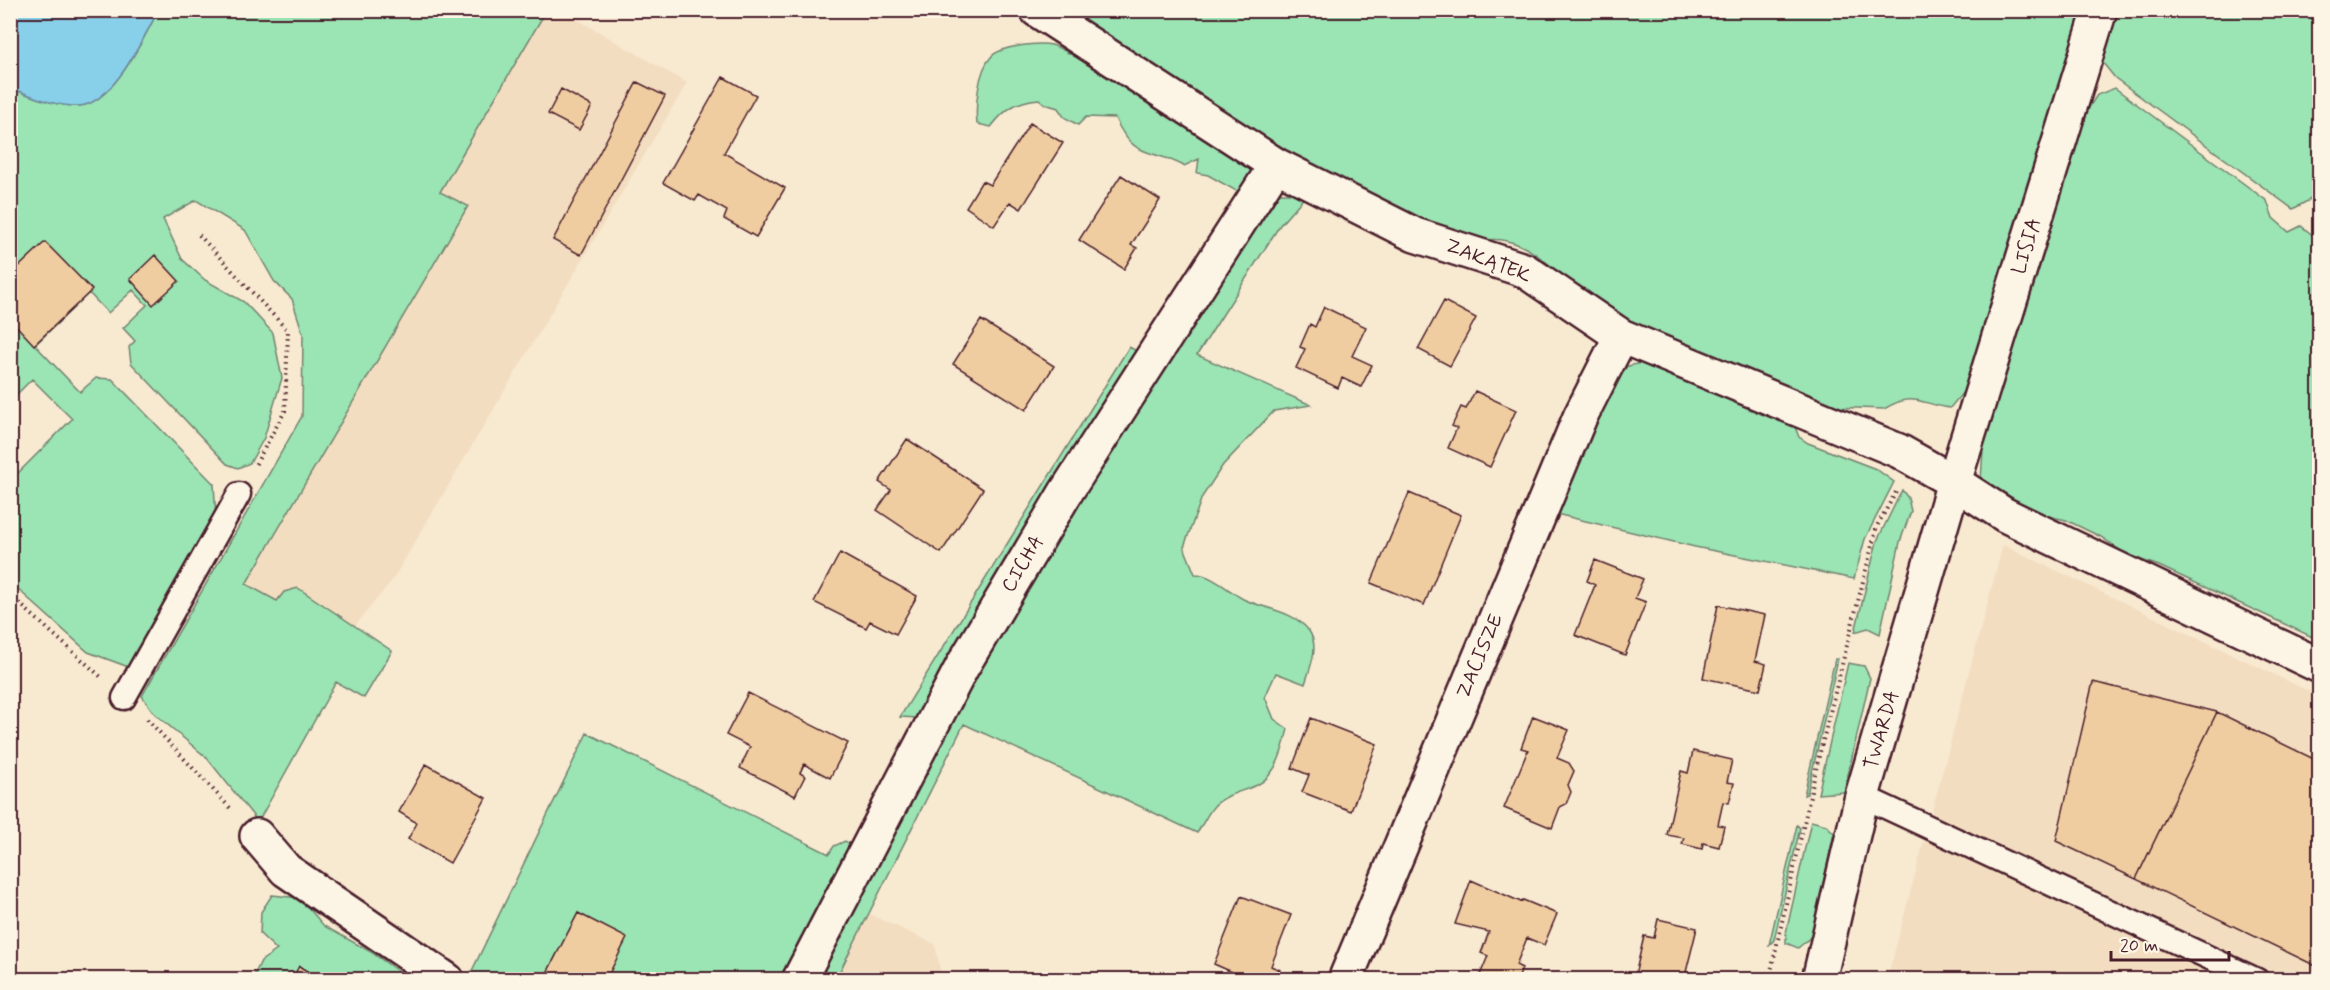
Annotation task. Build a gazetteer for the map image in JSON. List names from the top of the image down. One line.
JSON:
{"streets":{"street":["LISIA","ZAKĄTEK","CICHA","ZACISZE","TWARDA"]},"crossings":[["LISIA","ZAKĄTEK"],["LISIA","TWARDA"],["ZAKĄTEK","CICHA"],["ZAKĄTEK","ZACISZE"],["ZAKĄTEK","TWARDA"]],"scale_bar":"20 m"}
